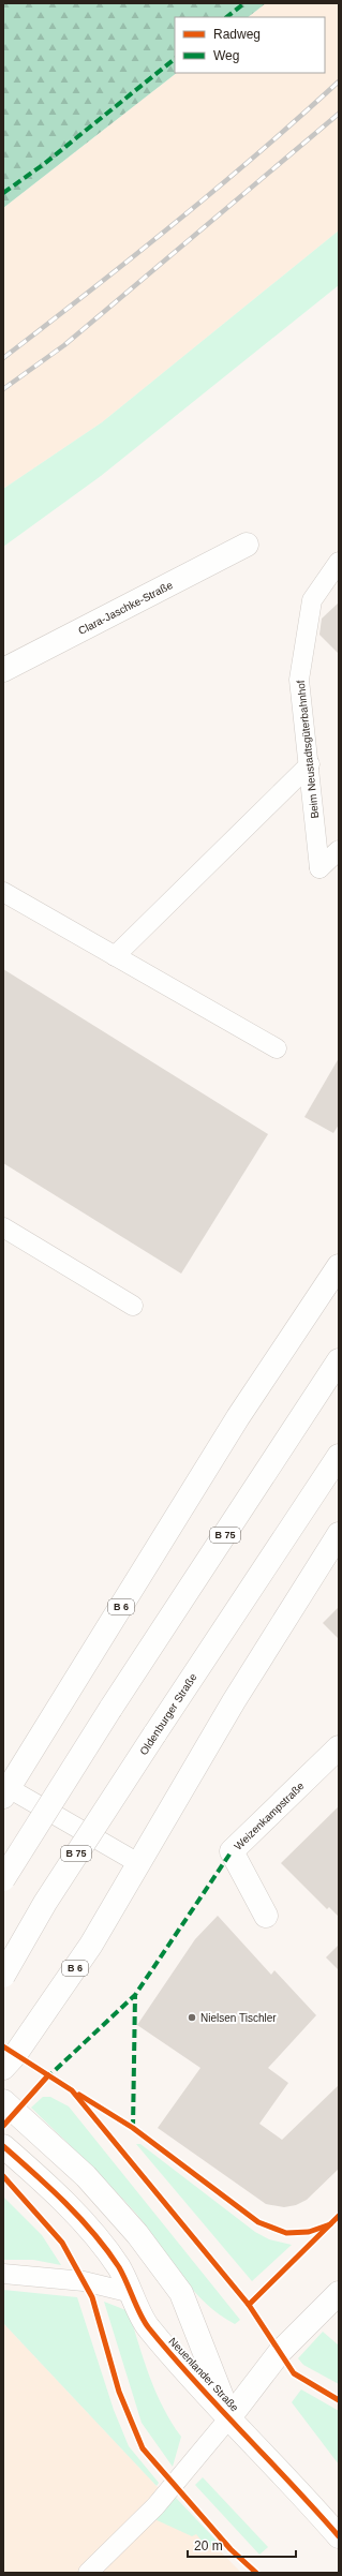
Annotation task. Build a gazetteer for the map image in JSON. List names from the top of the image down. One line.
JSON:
{"streets":{"main road":["Clara-Jaschke-Straße","B 75","B 6","Oldenburger Straße","Weizenkampstraße","Neuenlander Straße"],"lane":["Beim Neustadtsgüterbahnhof"]},"places":["Nielsen Tischler"],"legend":["Radweg","Weg"],"scale_bar":"20 m"}
